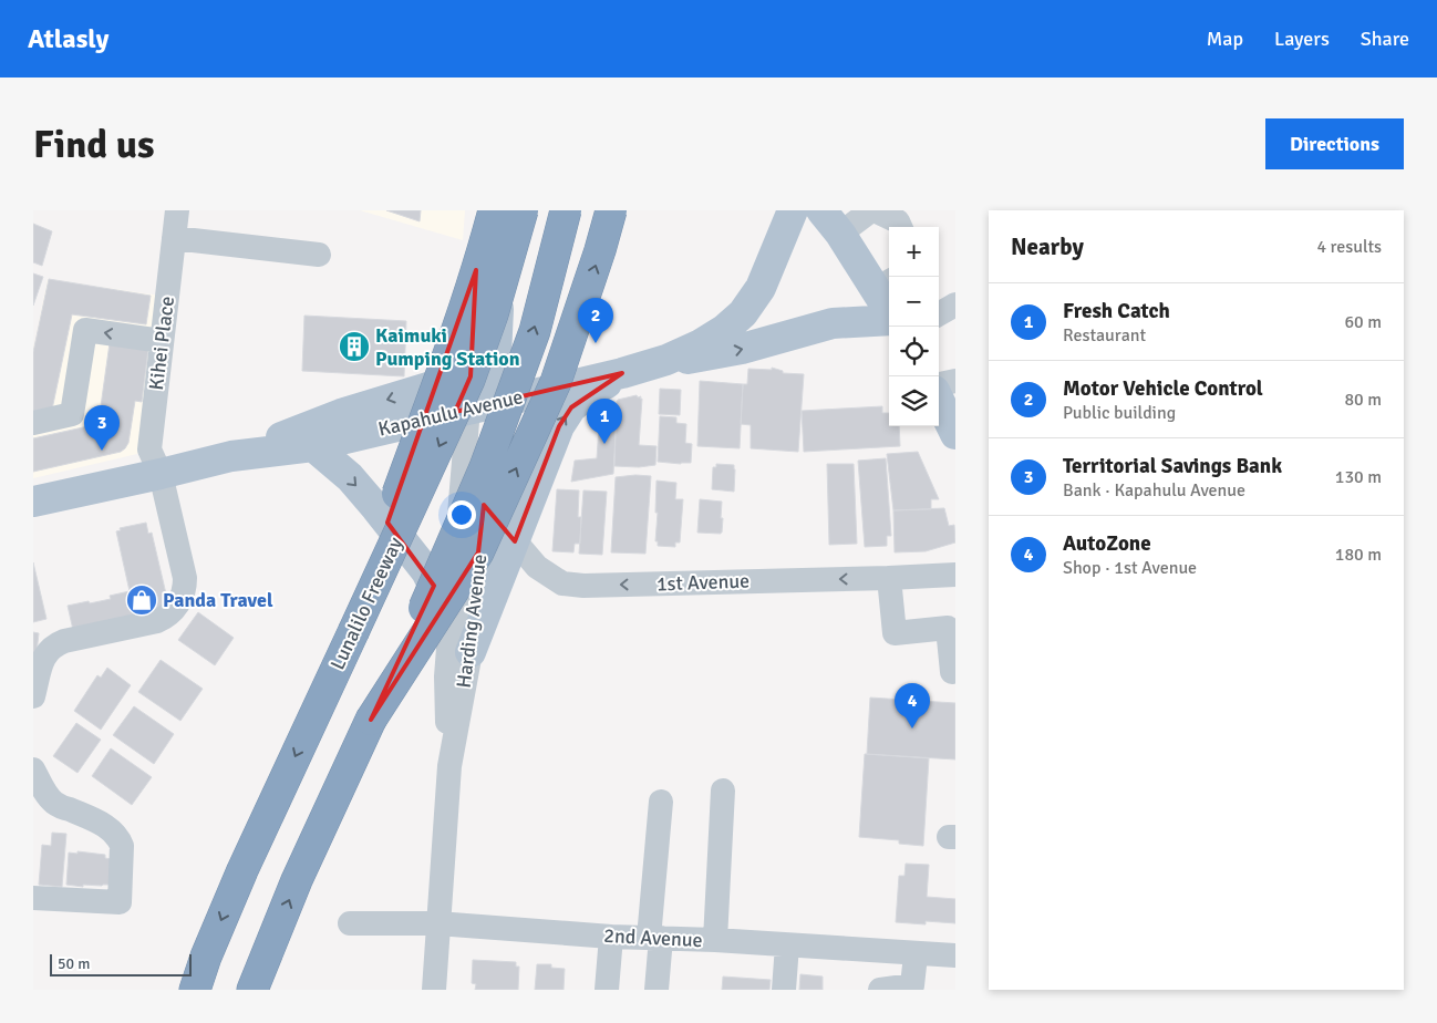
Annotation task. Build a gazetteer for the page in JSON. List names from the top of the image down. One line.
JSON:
{"streets":{"highway":["Lunalilo Freeway"],"main road":["Kapahulu Avenue","Harding Avenue"],"street":["Kihei Place","1st Avenue","2nd Avenue"]},"crossings":[["Kihei Place","Kapahulu Avenue"],["Kapahulu Avenue","Harding Avenue"],["1st Avenue","Harding Avenue"],["Harding Avenue","2nd Avenue"]],"one_way":["1st Avenue"],"places":{"building":["Kaimuki Pumping Station"],"shop":["Panda Travel"]},"scale_bar":"50 m","page":{"header":"Atlasly","nav":["Map","Layers","Share"],"buttons":"Directions","title":"Find us","heading":["Nearby","4 results"],"map_buttons":["+","−"],"list":[{"mark":"1","name":"Fresh Catch","note":"Restaurant","value":"60 m"},{"mark":"2","name":"Motor Vehicle Control","note":"Public building","value":"80 m"},{"mark":"3","name":"Territorial Savings Bank","note":"Bank · Kapahulu Avenue","value":"130 m"},{"mark":"4","name":"AutoZone","note":"Shop · 1st Avenue","value":"180 m"}],"pins":["2","1","3","4"],"scale":"50 m"}}
